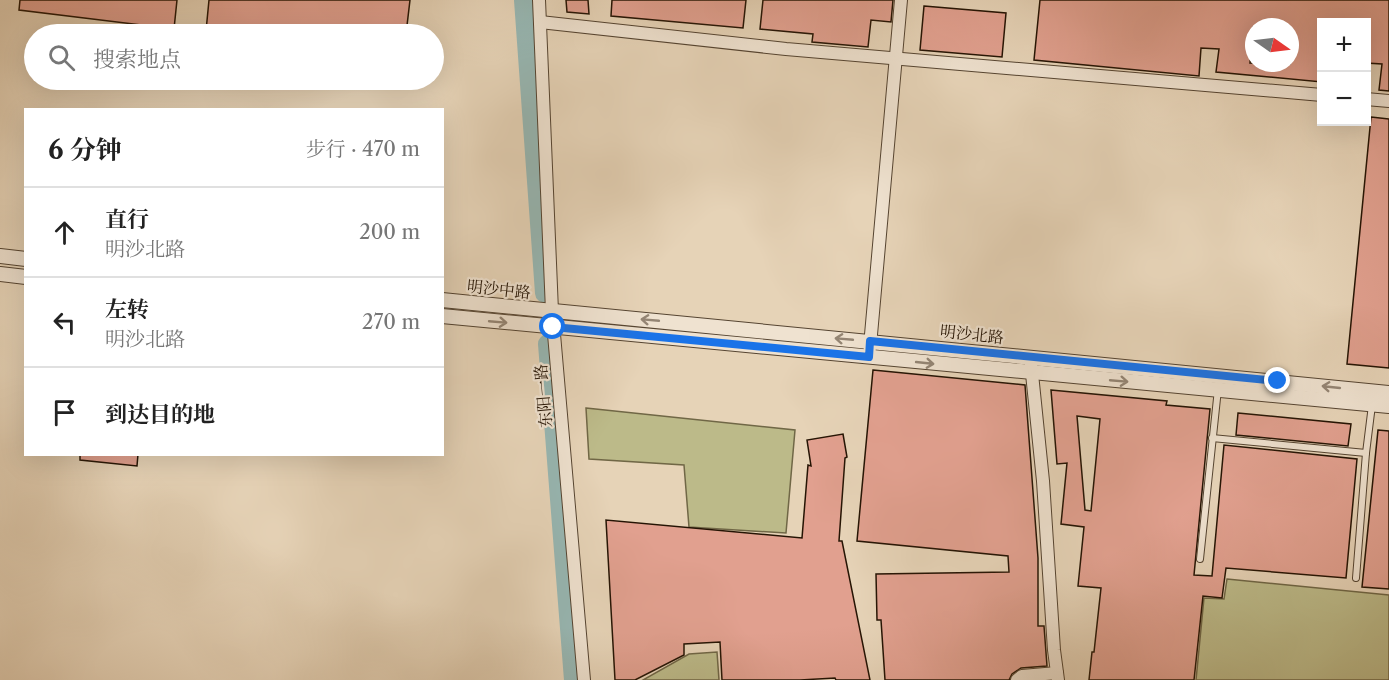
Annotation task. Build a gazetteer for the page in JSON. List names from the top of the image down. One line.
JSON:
{"streets":{"street":["明沙中路","明沙北路","东阳一路"]},"crossings":[["明沙中路","明沙北路"],["明沙中路","东阳一路"],["明沙北路","东阳一路"]],"north":"right","page":{"map_buttons":["+","−"],"search":"搜索地点","heading":["6 分钟","步行 · 470 m"],"list":[["直行","明沙北路","200 m"],["左转","明沙北路","270 m"],"到达目的地"]}}
